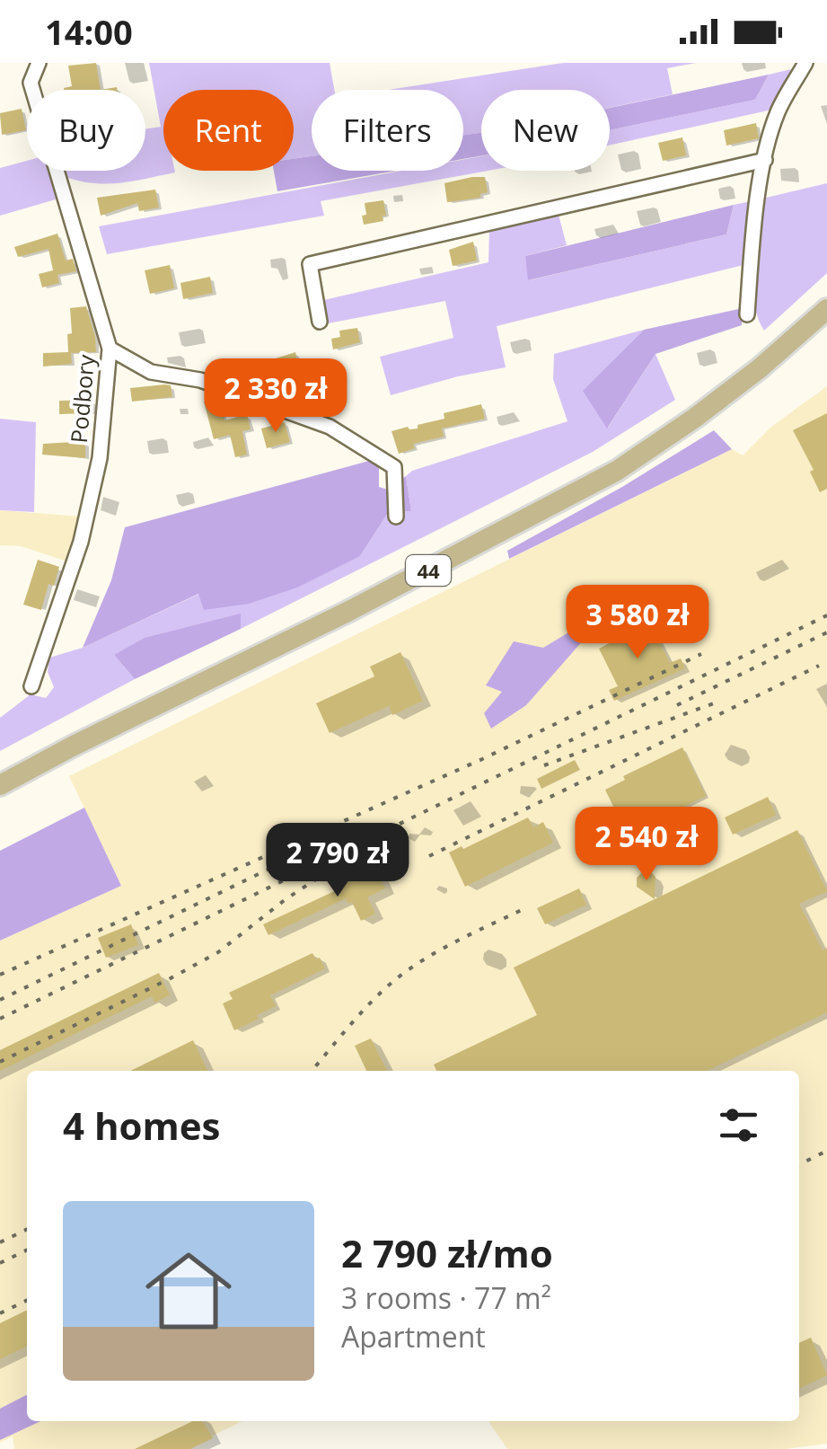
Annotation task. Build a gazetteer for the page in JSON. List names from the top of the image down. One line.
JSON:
{"streets":{"main road":["44"],"street":["Podbory"]},"page":{"status":"14:00","chip":["Buy","Rent","Filters","New"],"price":["2 330 zł","3 580 zł","2 540 zł","2 790 zł"],"heading":"4 homes","list":[{"name":"2 790 zł/mo","note":"3 rooms · 77 m² · Apartment"}]}}
